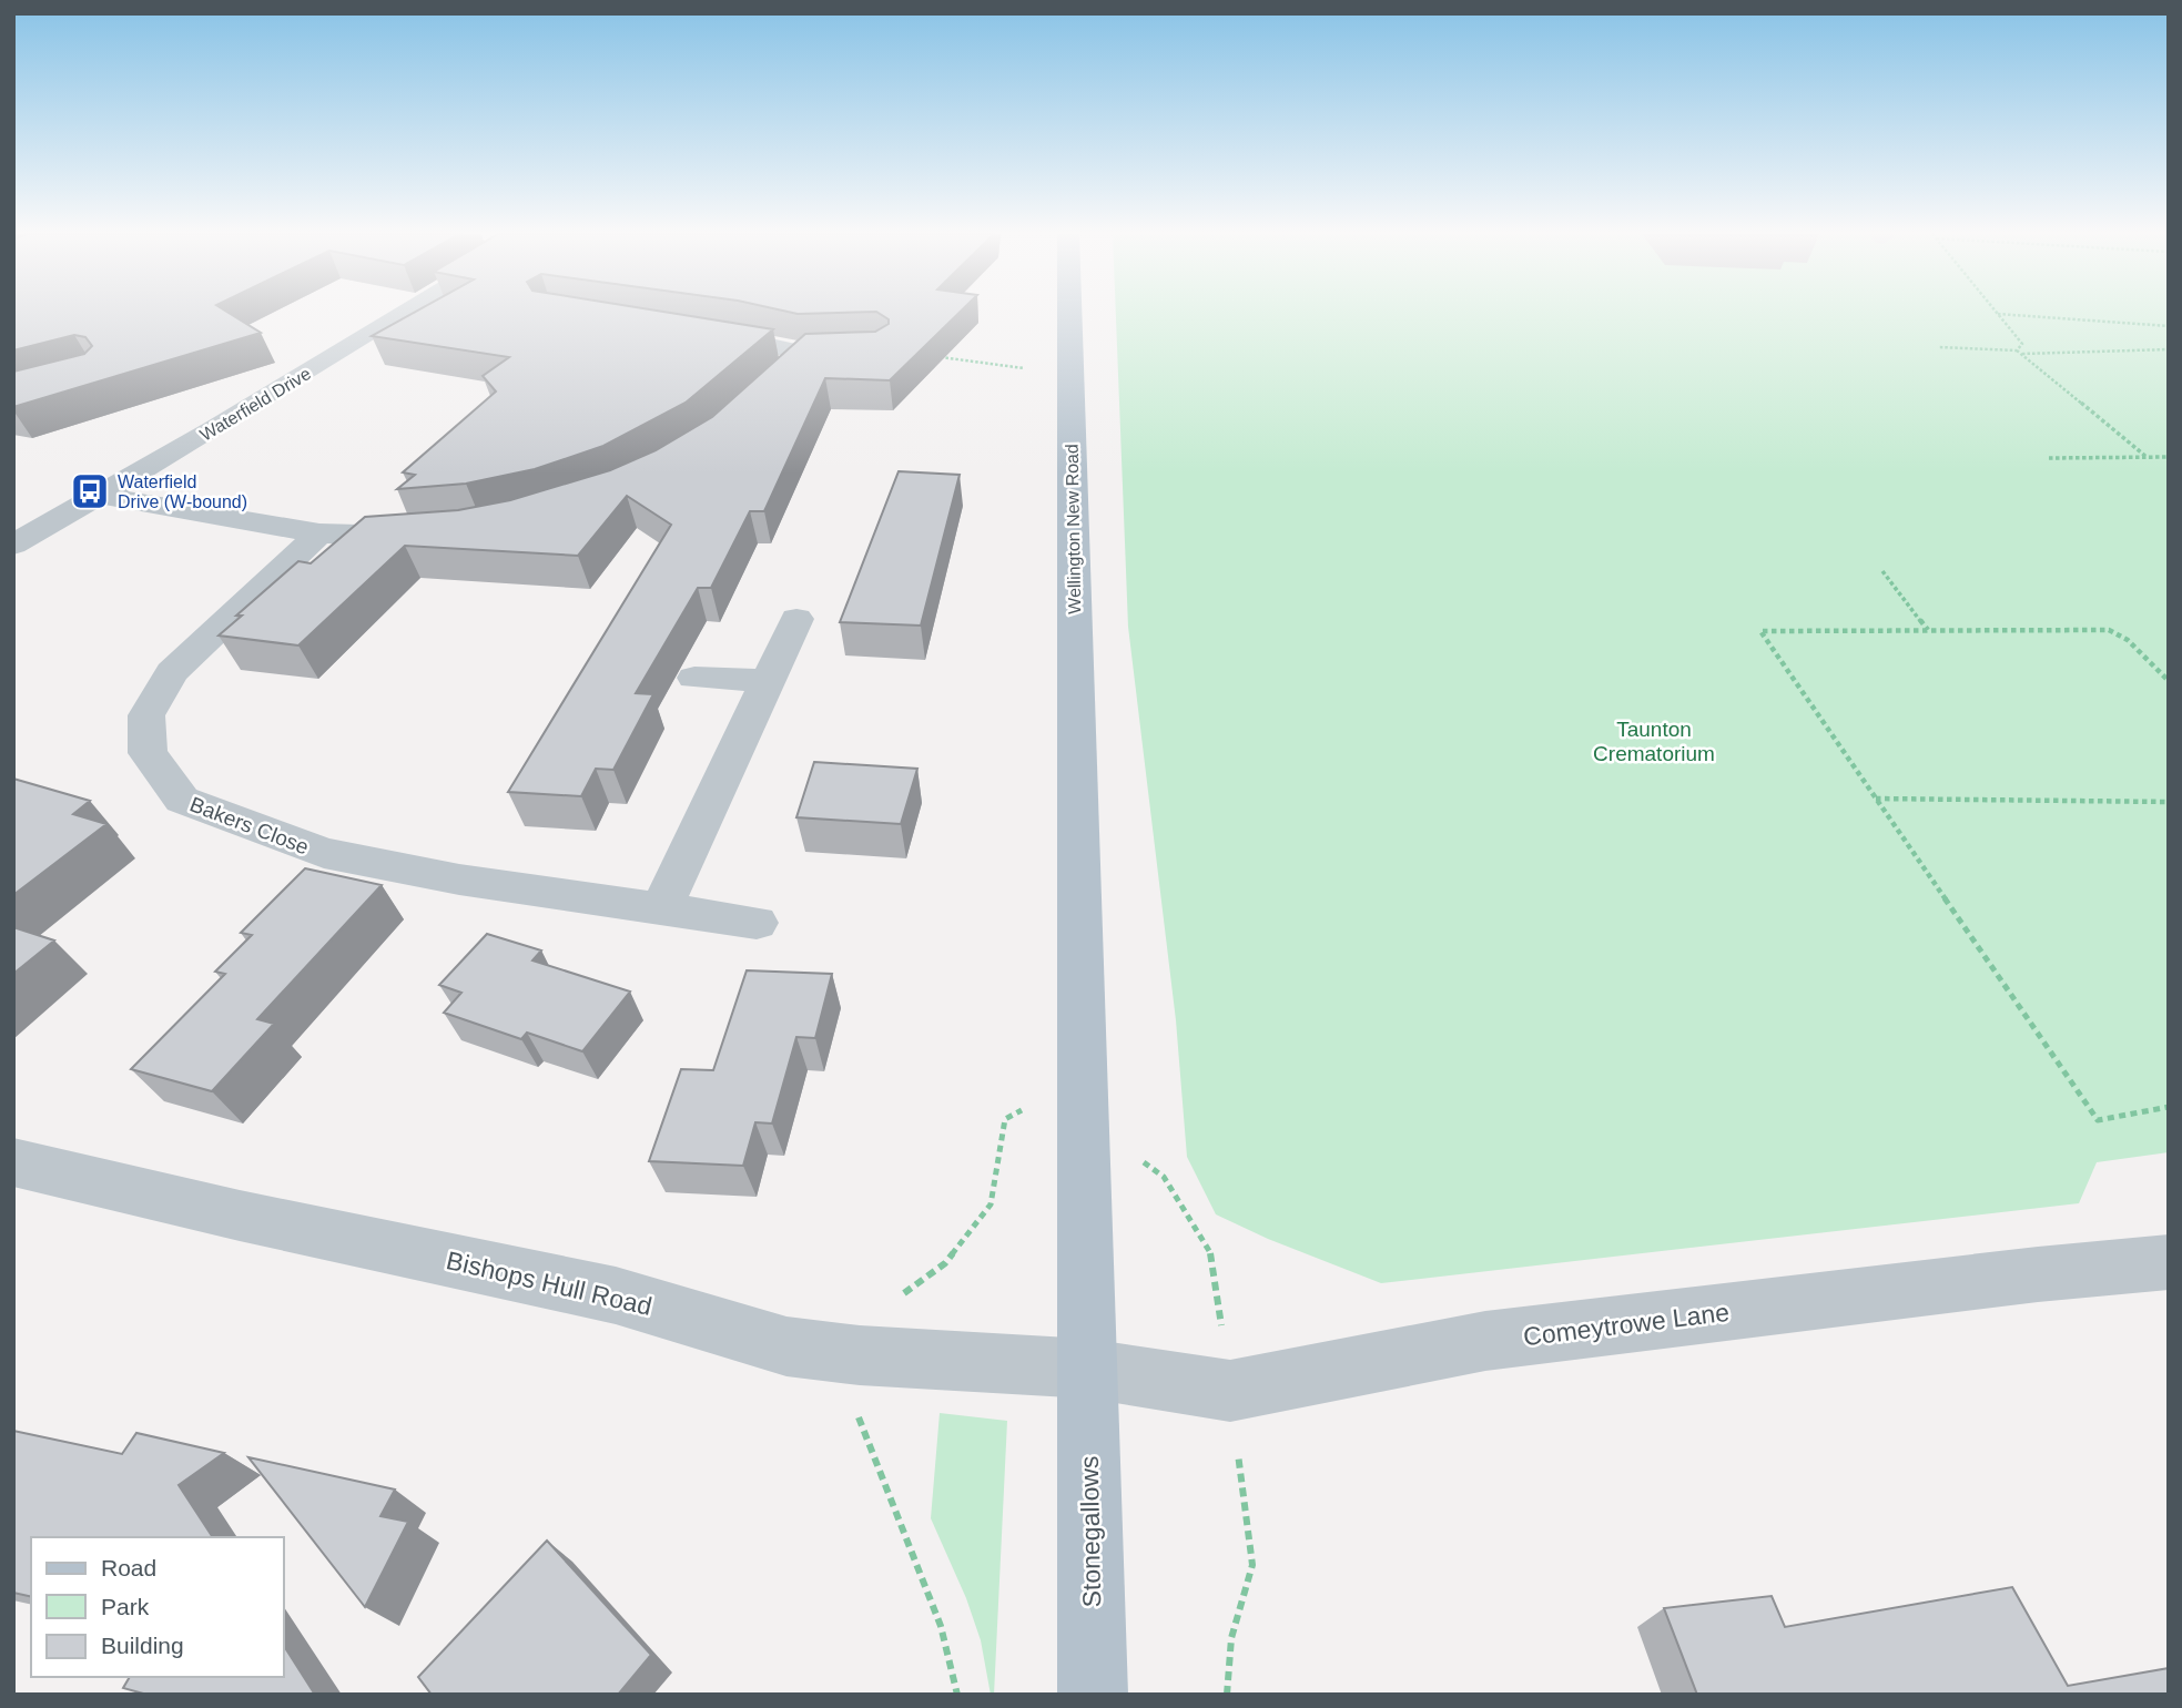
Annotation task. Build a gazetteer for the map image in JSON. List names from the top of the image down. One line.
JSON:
{"streets":{"main road":["Wellington New Road","Stonegallows"],"street":["Waterfield Drive","Bakers Close","Bishops Hull Road","Comeytrowe Lane"]},"crossings":[["Wellington New Road","Bishops Hull Road"],["Wellington New Road","Comeytrowe Lane"],["Wellington New Road","Stonegallows"],["Bishops Hull Road","Comeytrowe Lane"],["Bishops Hull Road","Stonegallows"],["Comeytrowe Lane","Stonegallows"]],"parks":["Taunton Crematorium"],"places":{"bus stop":["Waterfield Drive (W-bound)"]},"legend":["Road","Park","Building"]}
